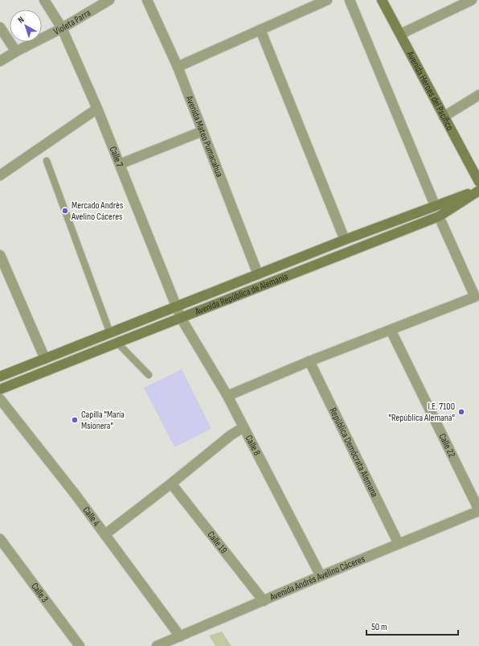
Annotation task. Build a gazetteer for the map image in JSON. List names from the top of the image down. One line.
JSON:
{"streets":{"street":["Violeta Parra","Avenida Heroes del Pacífico","Avenida Mateo Pumacahua","Calle 7","Avenida República de Alemania","Calle 8","Calle 22","República Demócrata Alemana","Calle 4","Calle 19","Avenida Andrés Avelino Cáceres","Calle 3"]},"crossings":[["Violeta Parra","Calle 7"],["Avenida Mateo Pumacahua","Avenida República de Alemania"],["Calle 7","Avenida República de Alemania"],["Calle 7","Calle 8"],["Avenida República de Alemania","Calle 8"],["Calle 8","Avenida Andrés Avelino Cáceres"],["Calle 22","Avenida Andrés Avelino Cáceres"],["República Demócrata Alemana","Avenida Andrés Avelino Cáceres"],["Calle 4","Avenida Andrés Avelino Cáceres"],["Calle 19","Avenida Andrés Avelino Cáceres"]],"places":["Mercado Andrés Avelino Cáceres","I.E. 7100 \"República Alemana\"","Capilla \"María Msionera\""],"scale_bar":"50 m","north":"top left"}
